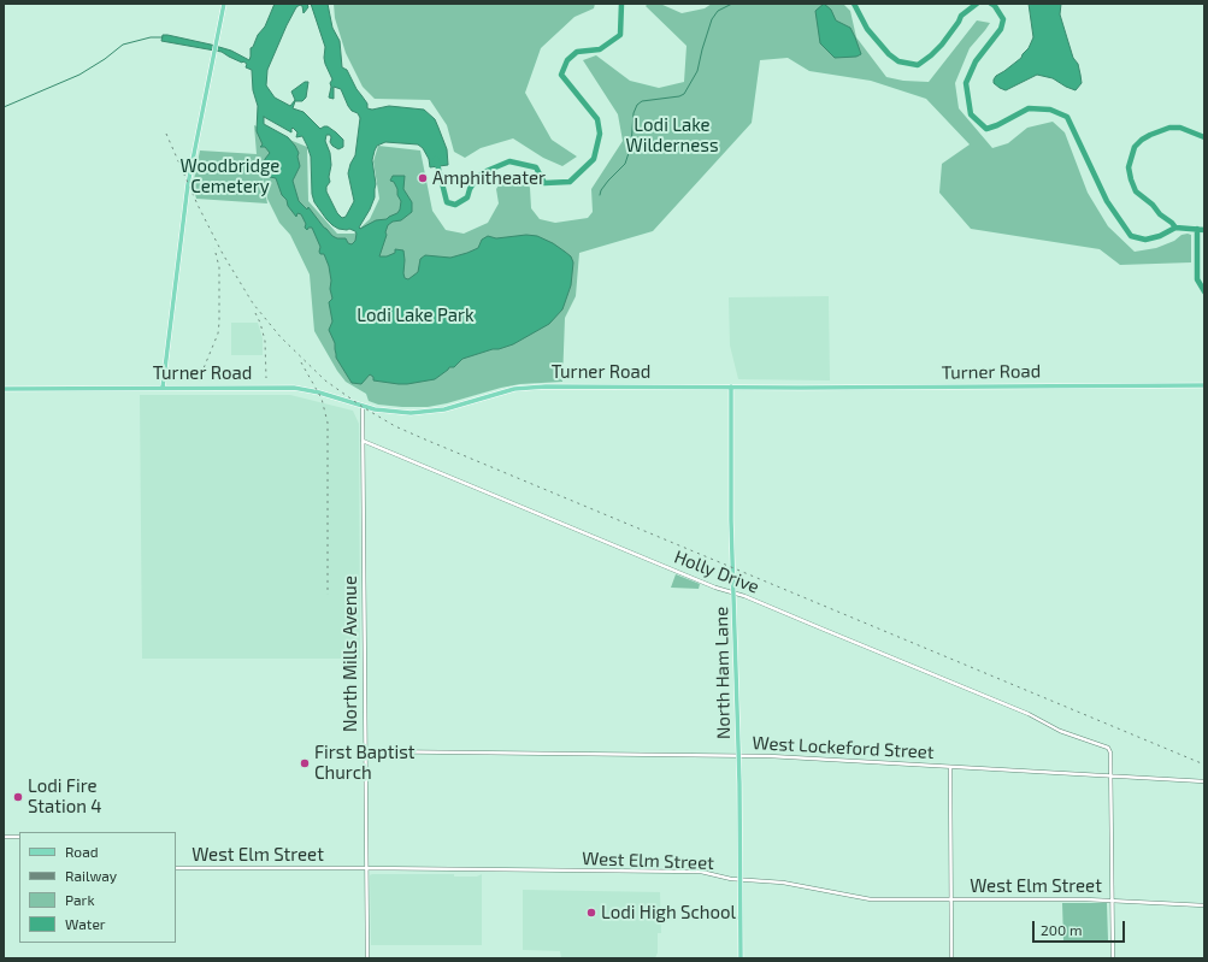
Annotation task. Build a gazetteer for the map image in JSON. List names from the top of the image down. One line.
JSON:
{"streets":{"main road":["Turner Road","North Ham Lane"],"street":["Holly Drive","North Mills Avenue","West Lockeford Street","West Elm Street"]},"crossings":[["Turner Road","North Mills Avenue"],["Turner Road","North Ham Lane"],["Holly Drive","North Mills Avenue"],["Holly Drive","North Ham Lane"],["Holly Drive","West Lockeford Street"],["North Mills Avenue","West Lockeford Street"],["North Mills Avenue","West Elm Street"],["North Ham Lane","West Lockeford Street"],["North Ham Lane","West Elm Street"]],"parks":["Lodi Lake Wilderness","Woodbridge Cemetery","Lodi Lake Park"],"places":["Amphitheater","First Baptist Church","Lodi Fire Station 4","Lodi High School"],"legend":["Road","Railway","Park","Water"],"scale_bar":"200 m"}
